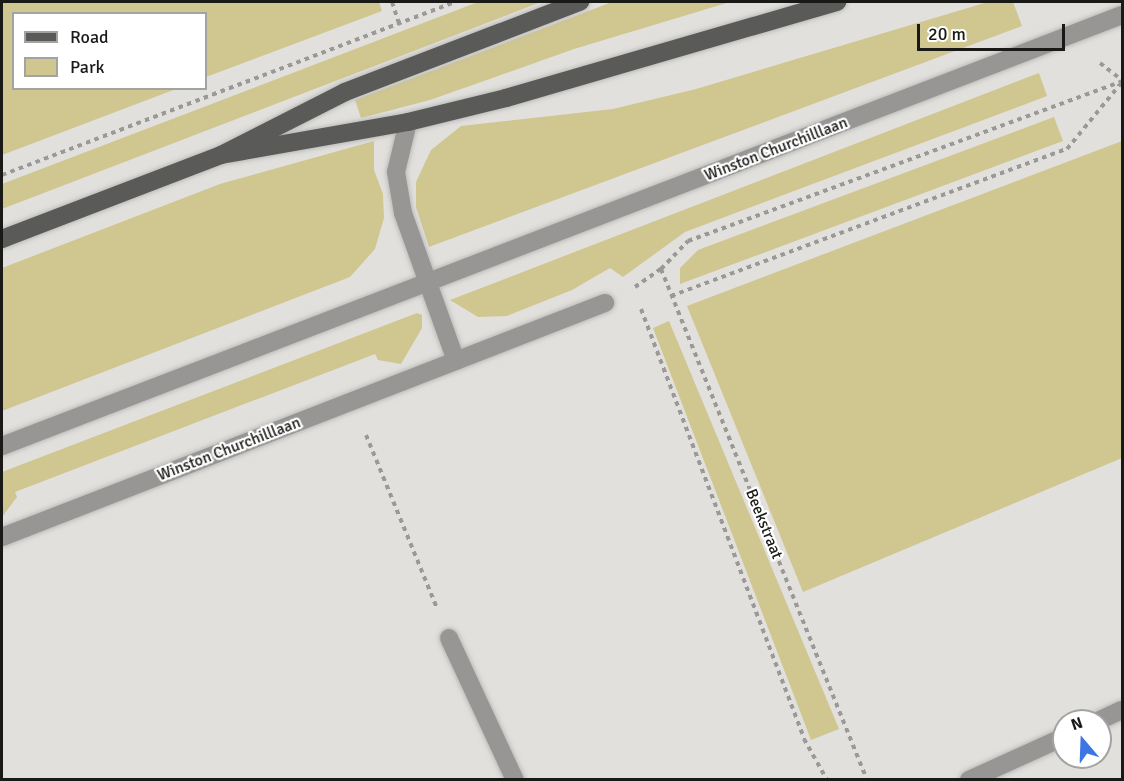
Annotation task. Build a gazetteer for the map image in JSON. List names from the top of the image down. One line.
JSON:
{"streets":{"street":["Winston Churchilllaan"],"path":["Beekstraat"]},"legend":["Road","Park"],"scale_bar":"20 m","north":"top"}
